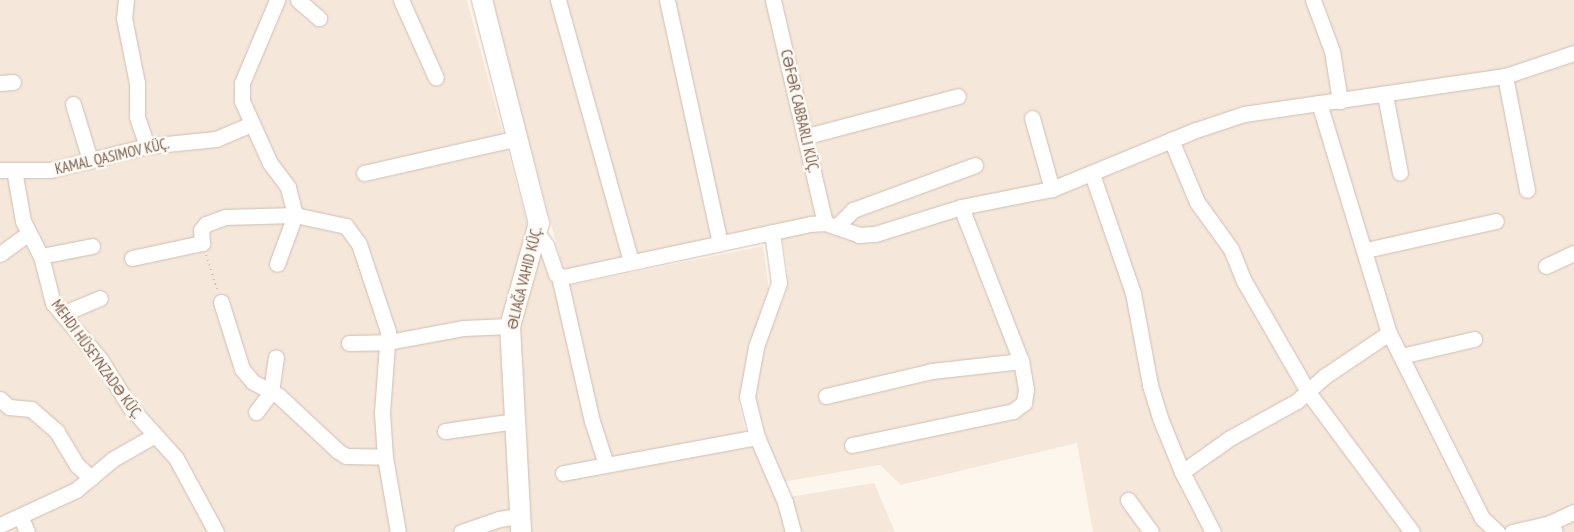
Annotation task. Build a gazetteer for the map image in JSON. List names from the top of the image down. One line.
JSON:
{"streets":{"street":["ƏLIAĞA VAHID KÜÇ.","MEHDI HÜSEYNZADƏ KÜÇ."]}}
